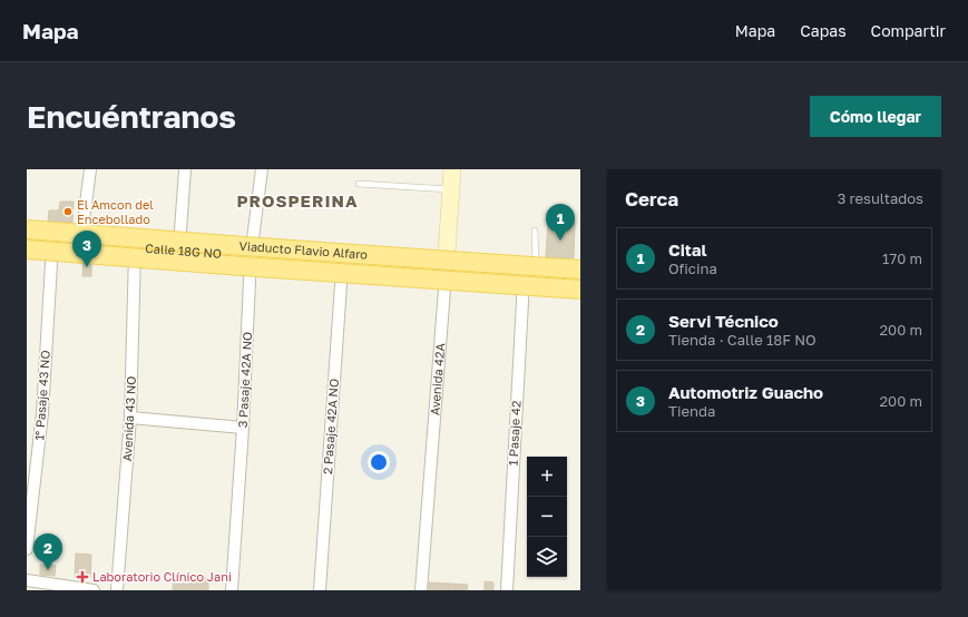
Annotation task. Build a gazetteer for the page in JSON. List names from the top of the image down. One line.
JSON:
{"streets":{"main road":["Viaducto Flavio Alfaro"],"street":["Calle 18G NO","3 Pasaje 42A NO","Avenida 42A","1° Pasaje 43 NO","Avenida 43 NO","2 Pasaje 42A NO","1 Pasaje 42"]},"crossings":[["Calle 18G NO","3 Pasaje 42A NO"],["Calle 18G NO","Avenida 42A"],["Calle 18G NO","1° Pasaje 43 NO"],["Calle 18G NO","Avenida 43 NO"],["Calle 18G NO","2 Pasaje 42A NO"],["Calle 18G NO","1 Pasaje 42"]],"districts":["PROSPERINA"],"places":{"other":["El Amcon del Encebollado"],"health":["Laboratorio Clínico Jani"]},"page":{"header":"Mapa","nav":["Mapa","Capas","Compartir"],"buttons":"Cómo llegar","title":"Encuéntranos","heading":["Cerca","3 resultados"],"pins":["1","3","2"],"list":[{"mark":"1","name":"Cital","note":"Oficina","value":"170 m"},{"mark":"2","name":"Servi Técnico","note":"Tienda · Calle 18F NO","value":"200 m"},{"mark":"3","name":"Automotriz Guacho","note":"Tienda","value":"200 m"}],"map_buttons":["+","−"]}}
